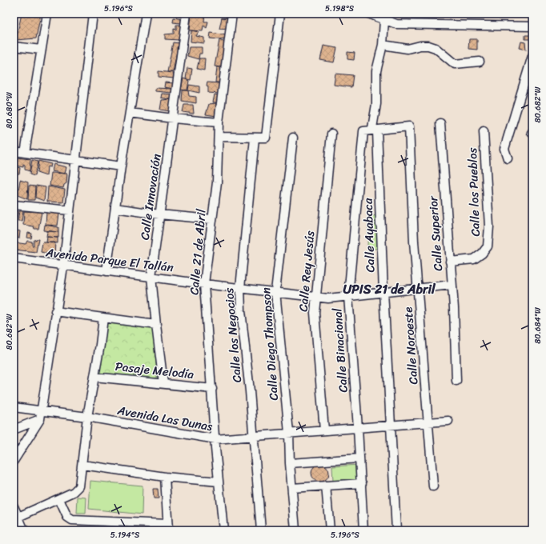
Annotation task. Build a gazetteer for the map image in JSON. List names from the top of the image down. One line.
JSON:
{"streets":{"street":["Calle los Pueblos","Calle Innovación","Calle Superior","Calle Ayabaca","Calle 21 de Abril","Avenida Parque El Tallán","Calle Rey Jesús","Calle los Negocios","Calle Diego Thompson","Calle Noroeste","Calle Binacional","Pasaje Melodía","Avenida Las Dunas"]},"crossings":[["Calle los Pueblos","Calle Superior"],["Calle Innovación","Avenida Parque El Tallán"],["Calle Innovación","Pasaje Melodía"],["Calle Superior","Avenida Parque El Tallán"],["Calle Ayabaca","Avenida Parque El Tallán"],["Calle Ayabaca","Calle Noroeste"],["Calle Ayabaca","Calle Binacional"],["Calle Ayabaca","Avenida Las Dunas"],["Calle 21 de Abril","Avenida Parque El Tallán"],["Calle 21 de Abril","Pasaje Melodía"],["Calle 21 de Abril","Avenida Las Dunas"],["Avenida Parque El Tallán","Calle Rey Jesús"],["Avenida Parque El Tallán","Calle los Negocios"],["Avenida Parque El Tallán","Calle Diego Thompson"],["Avenida Parque El Tallán","Calle Noroeste"],["Avenida Parque El Tallán","Calle Binacional"],["Calle Rey Jesús","Avenida Las Dunas"],["Calle los Negocios","Avenida Las Dunas"],["Calle Diego Thompson","Avenida Las Dunas"],["Calle Noroeste","Calle Binacional"],["Calle Noroeste","Avenida Las Dunas"],["Calle Binacional","Avenida Las Dunas"]],"districts":["UPIS 21 de Abril"],"coordinates":["5.196°S","5.198°S","80.682°W","80.680°W","80.684°W","5.194°S"]}
